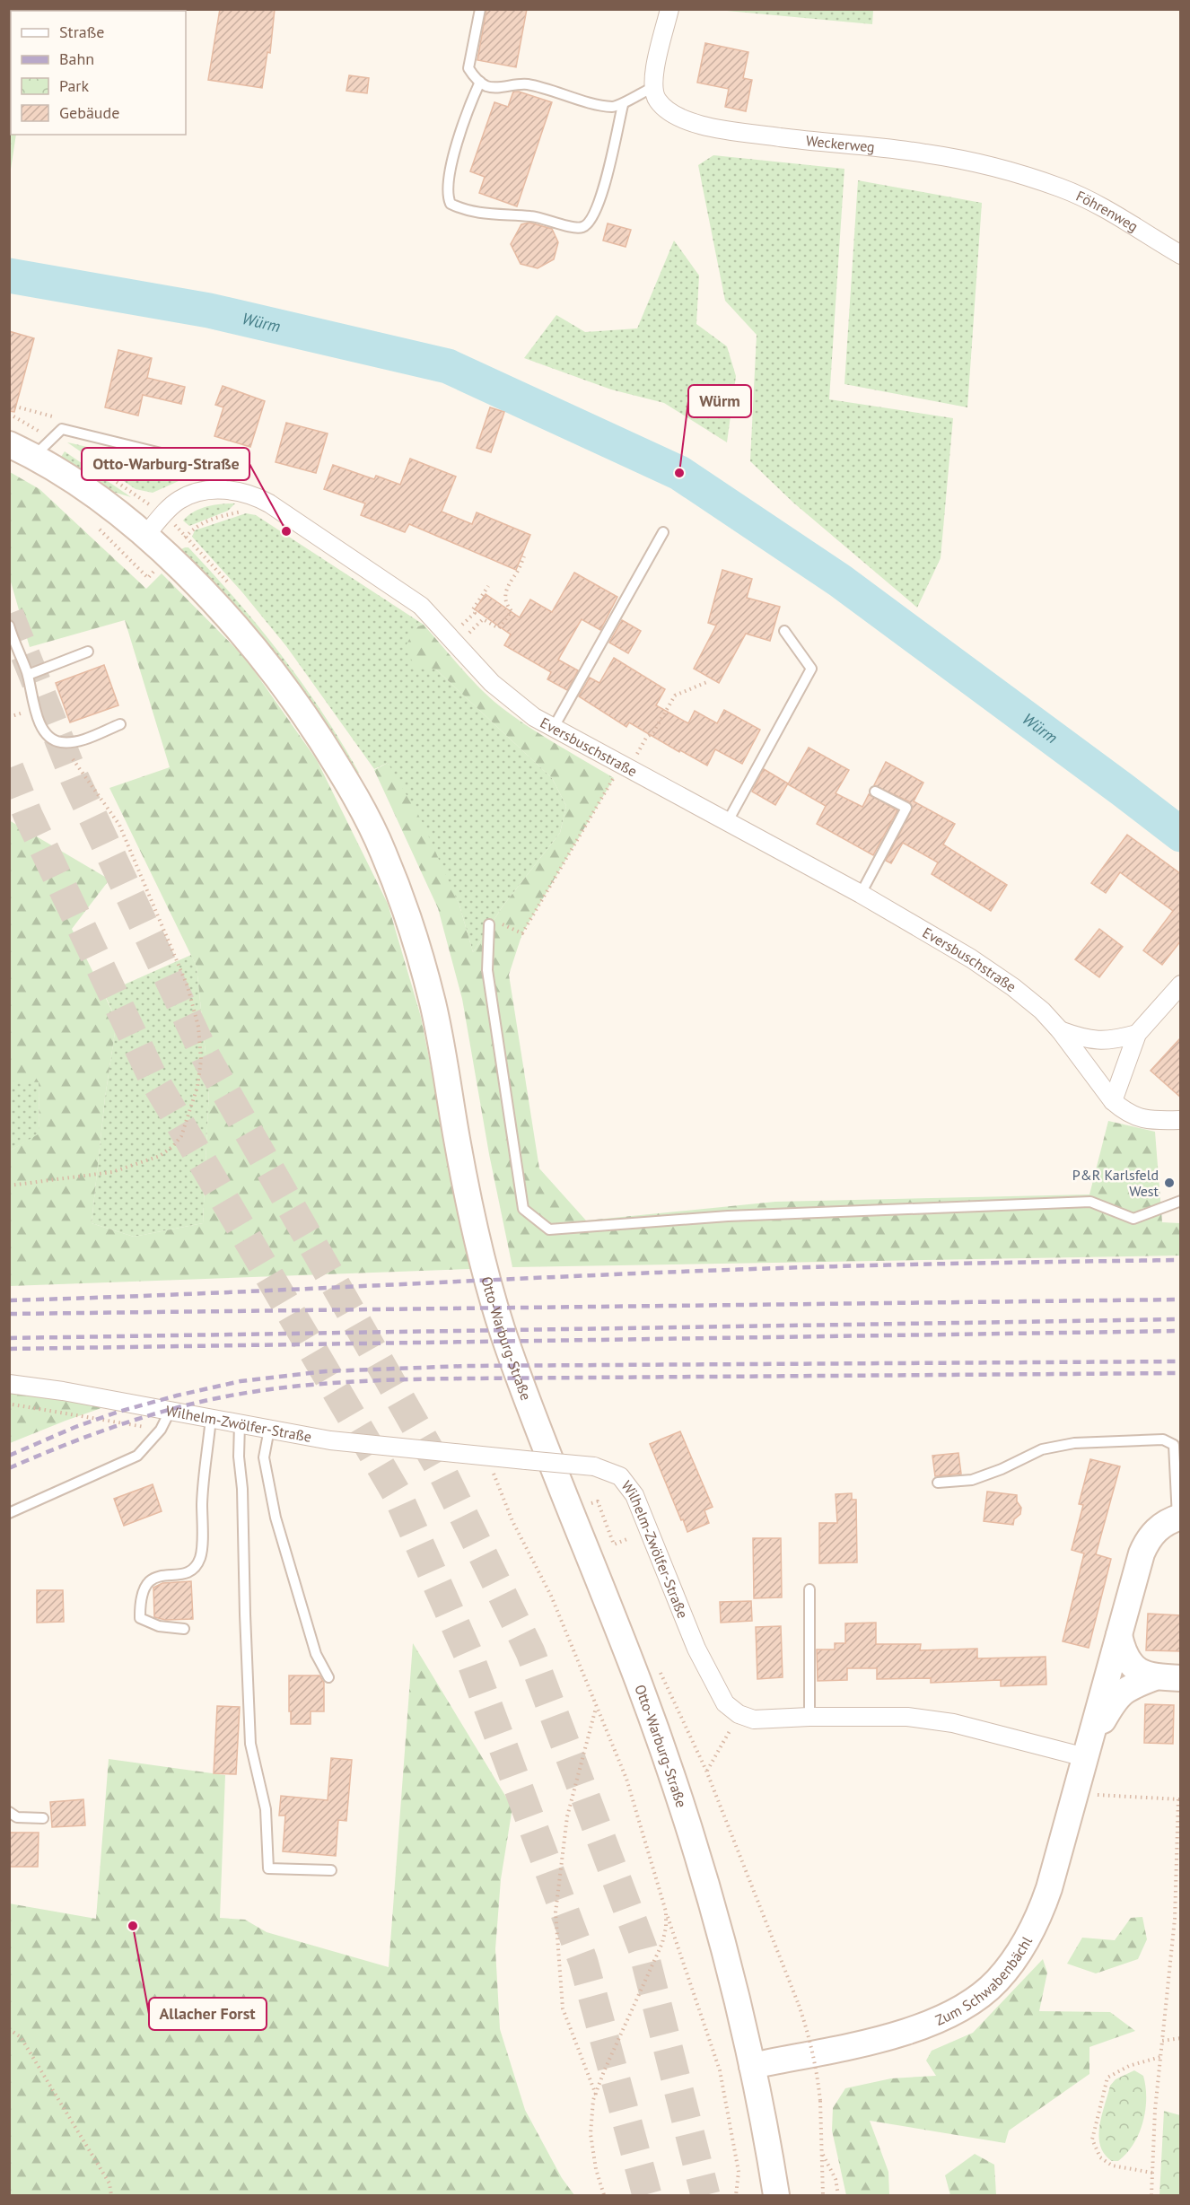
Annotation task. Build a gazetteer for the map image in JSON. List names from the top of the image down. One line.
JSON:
{"streets":{"main road":["Otto-Warburg-Straße","Zum Schwabenbächl"],"street":["Weckerweg","Föhrenweg","Eversbuschstraße","Wilhelm-Zwölfer-Straße"]},"crossings":[["Weckerweg","Föhrenweg"],["Eversbuschstraße","Otto-Warburg-Straße"],["Otto-Warburg-Straße","Zum Schwabenbächl"],["Wilhelm-Zwölfer-Straße","Zum Schwabenbächl"]],"water":["Würm"],"places":["Würm","Otto-Warburg-Straße","P&R Karlsfeld West","Allacher Forst"],"legend":["Straße","Bahn","Park","Gebäude"]}
